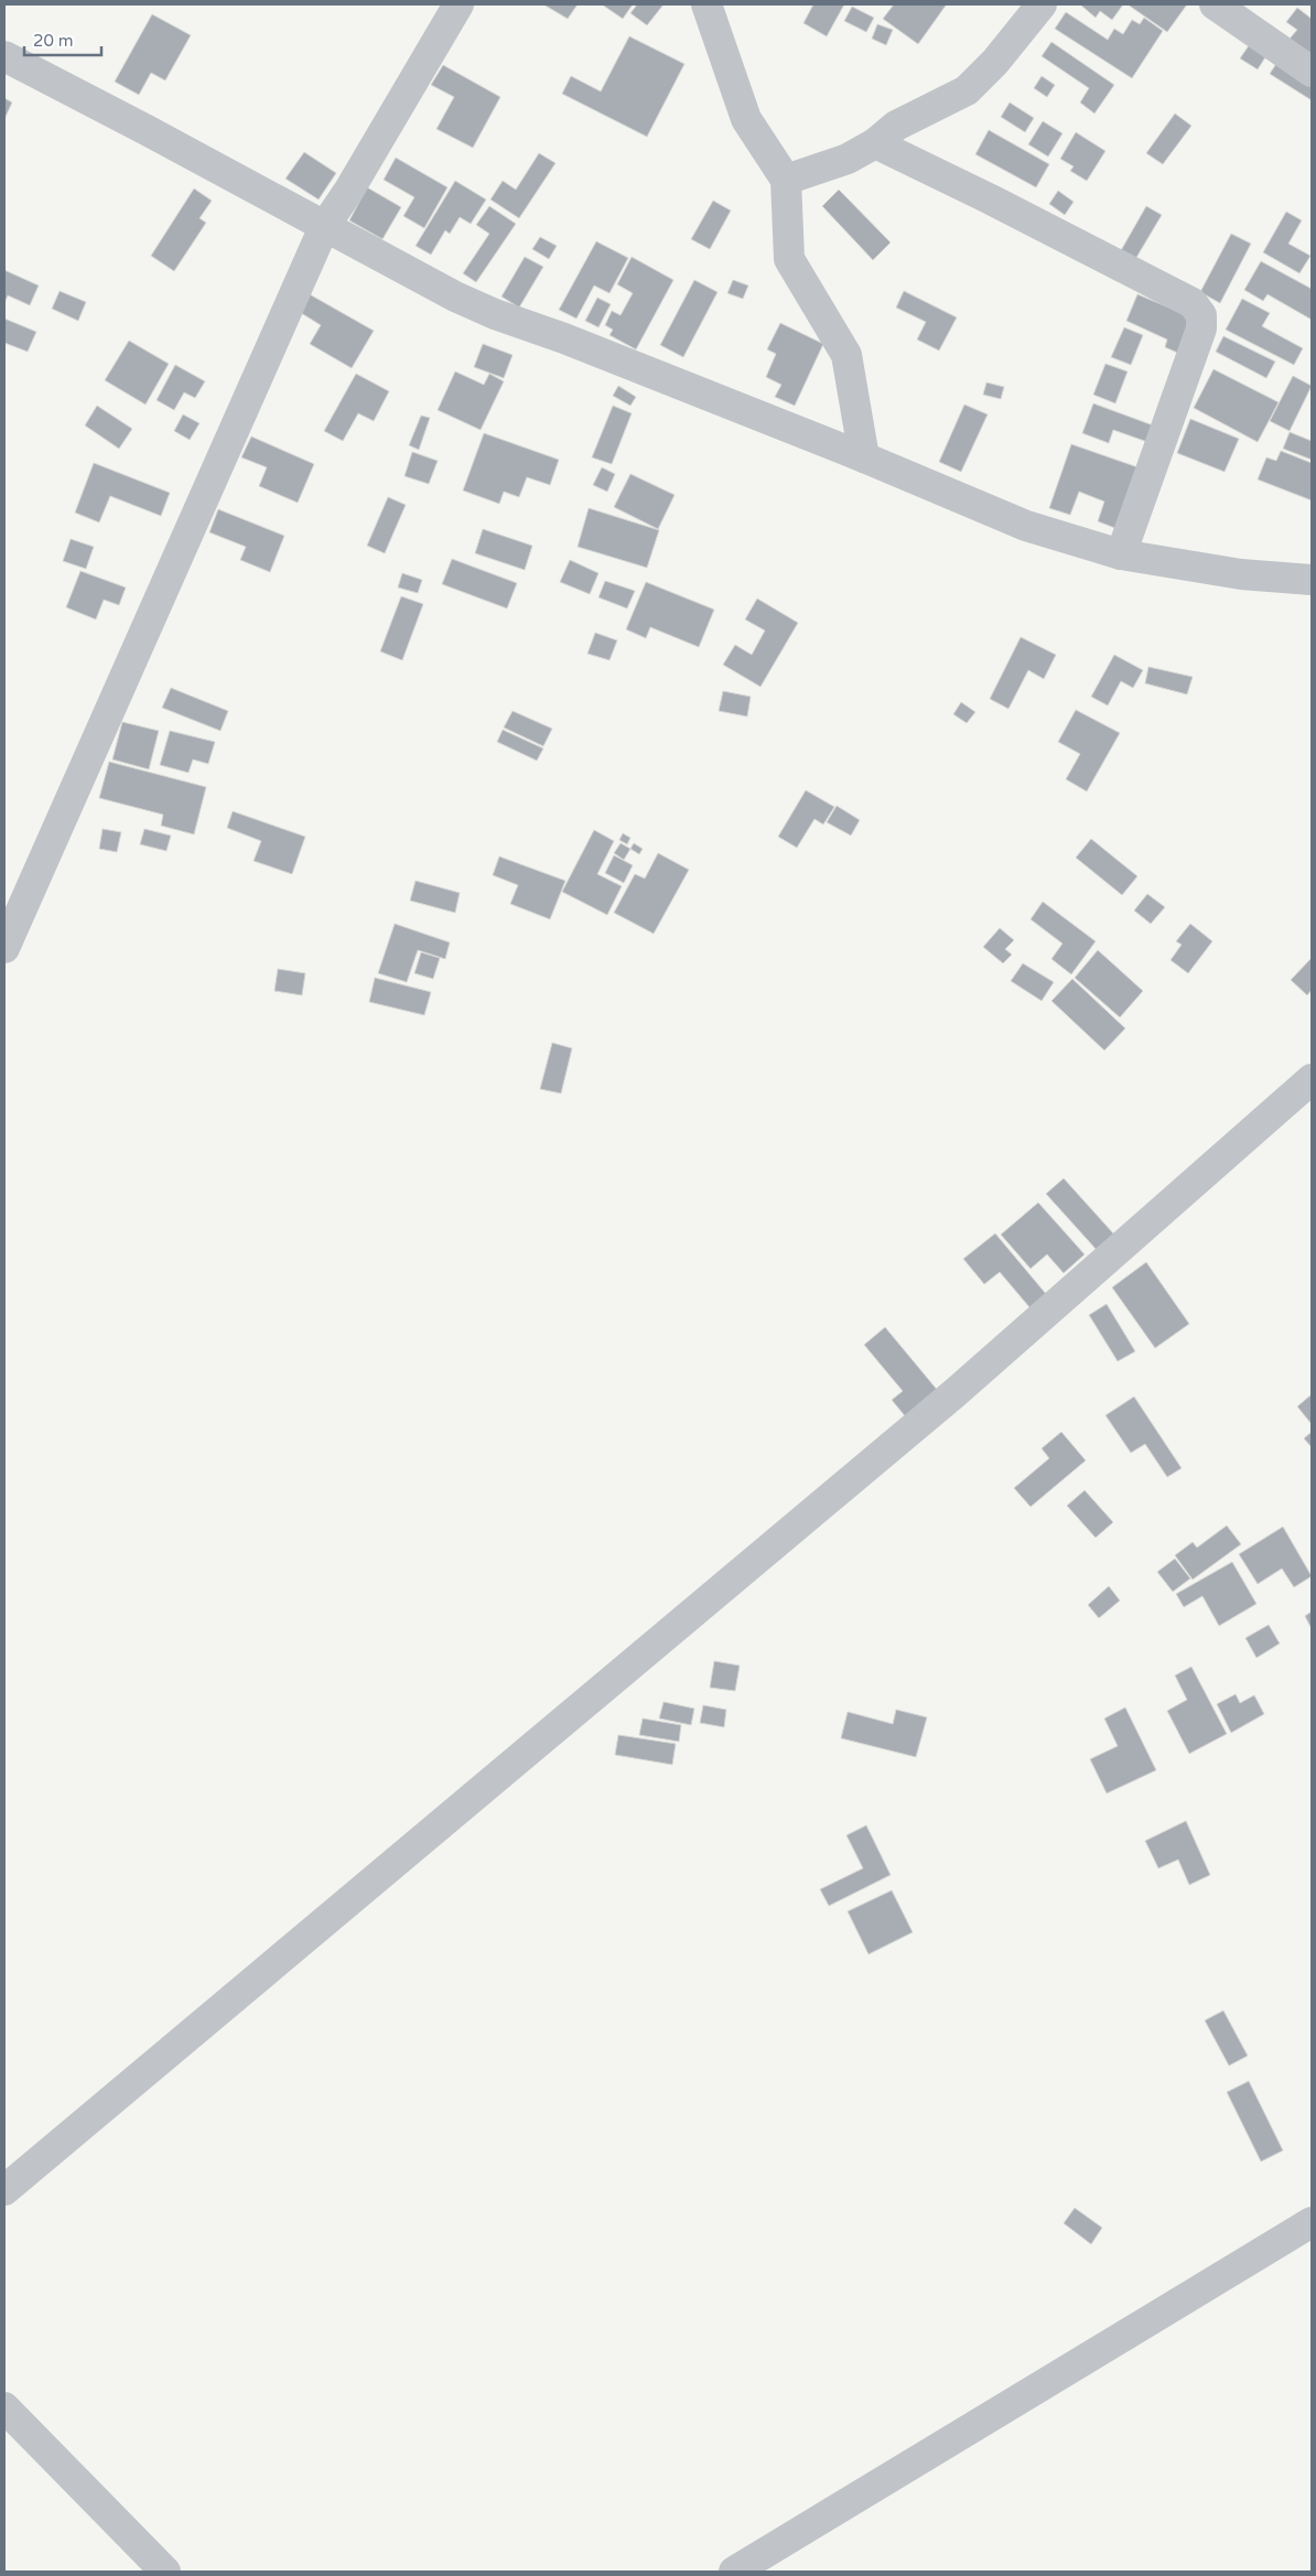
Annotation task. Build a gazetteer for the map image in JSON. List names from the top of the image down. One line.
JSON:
{"scale_bar":"20 m"}
